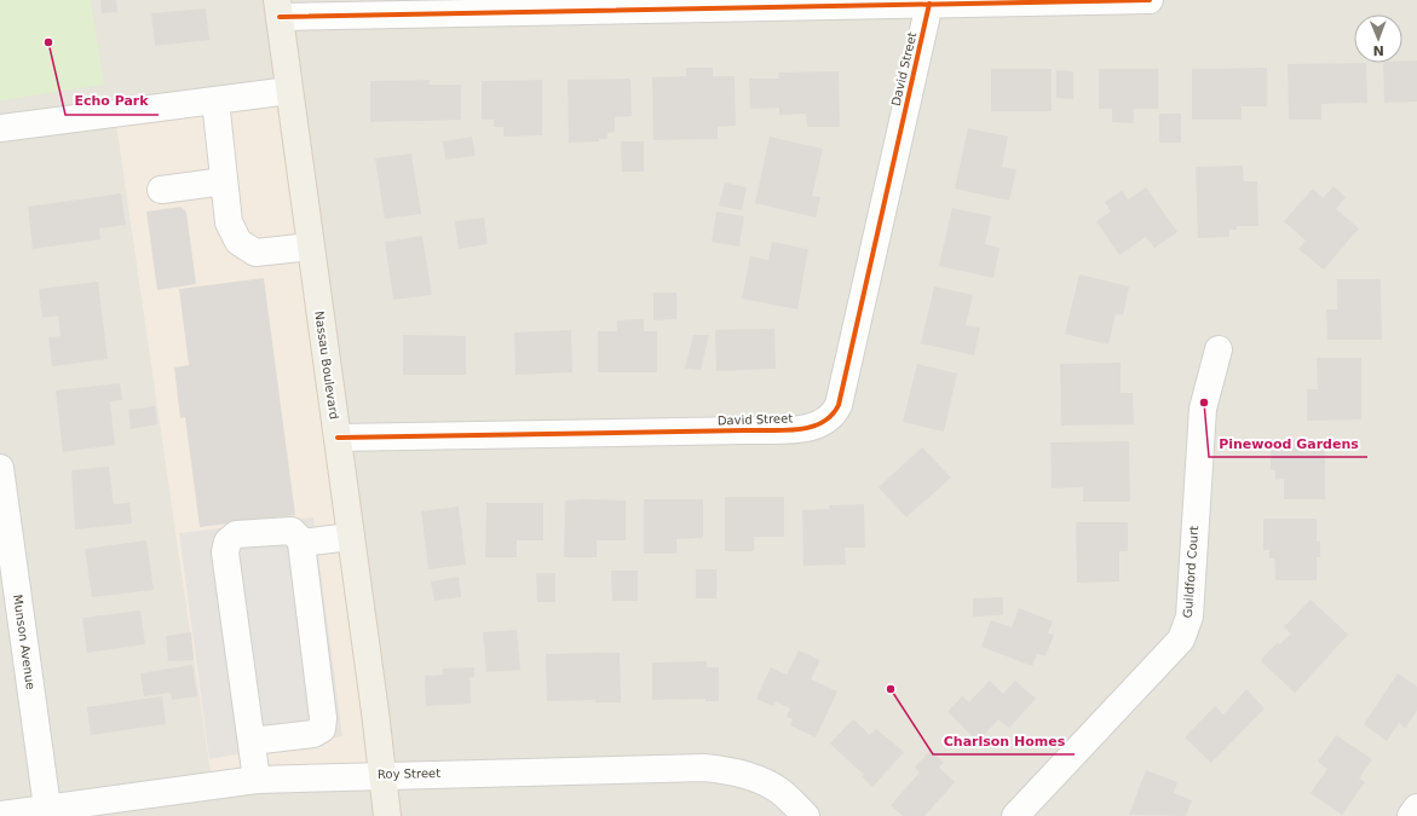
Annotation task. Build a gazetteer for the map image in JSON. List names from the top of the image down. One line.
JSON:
{"streets":{"main road":["Nassau Boulevard"],"street":["David Street","Guildford Court","Munson Avenue","Roy Street"]},"crossings":[["David Street","Nassau Boulevard"],["Nassau Boulevard","Roy Street"],["Munson Avenue","Roy Street"]],"places":["Echo Park","Pinewood Gardens","Charlson Homes"],"north":"bottom"}
